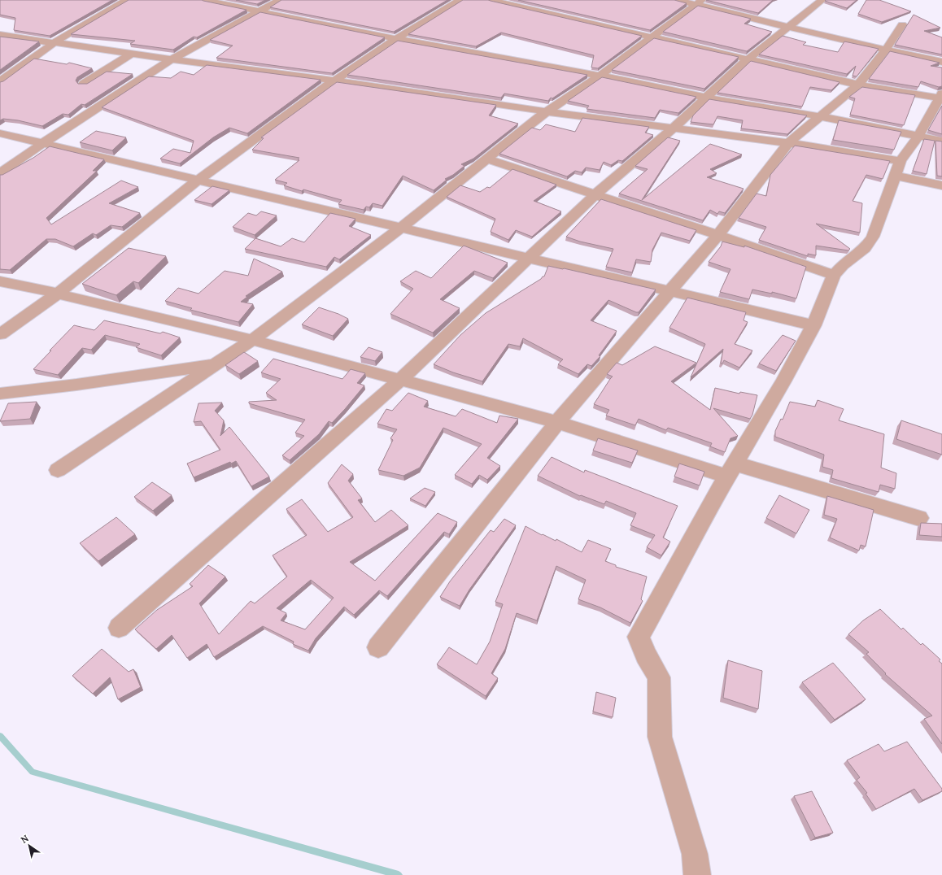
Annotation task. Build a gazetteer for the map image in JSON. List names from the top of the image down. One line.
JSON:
{"north":"top left"}
